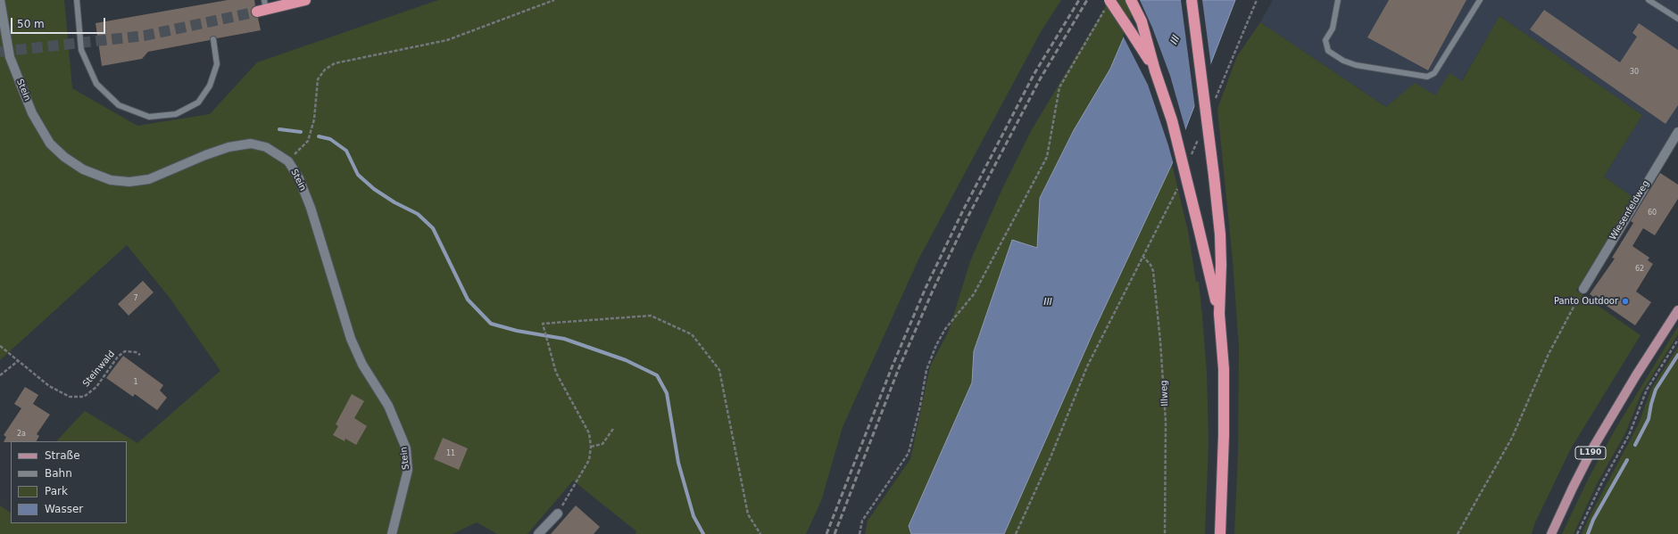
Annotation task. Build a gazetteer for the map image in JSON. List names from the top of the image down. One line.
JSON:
{"streets":{"main road":["L190"],"street":["Stein","Wiesenfeldweg"],"path":["Steinwald","Illweg"]},"water":["Ill"],"places":["Panto Outdoor"],"house_numbers":["30","60","62","7","1","2a","11"],"legend":["Straße","Bahn","Park","Wasser"],"scale_bar":"50 m"}
